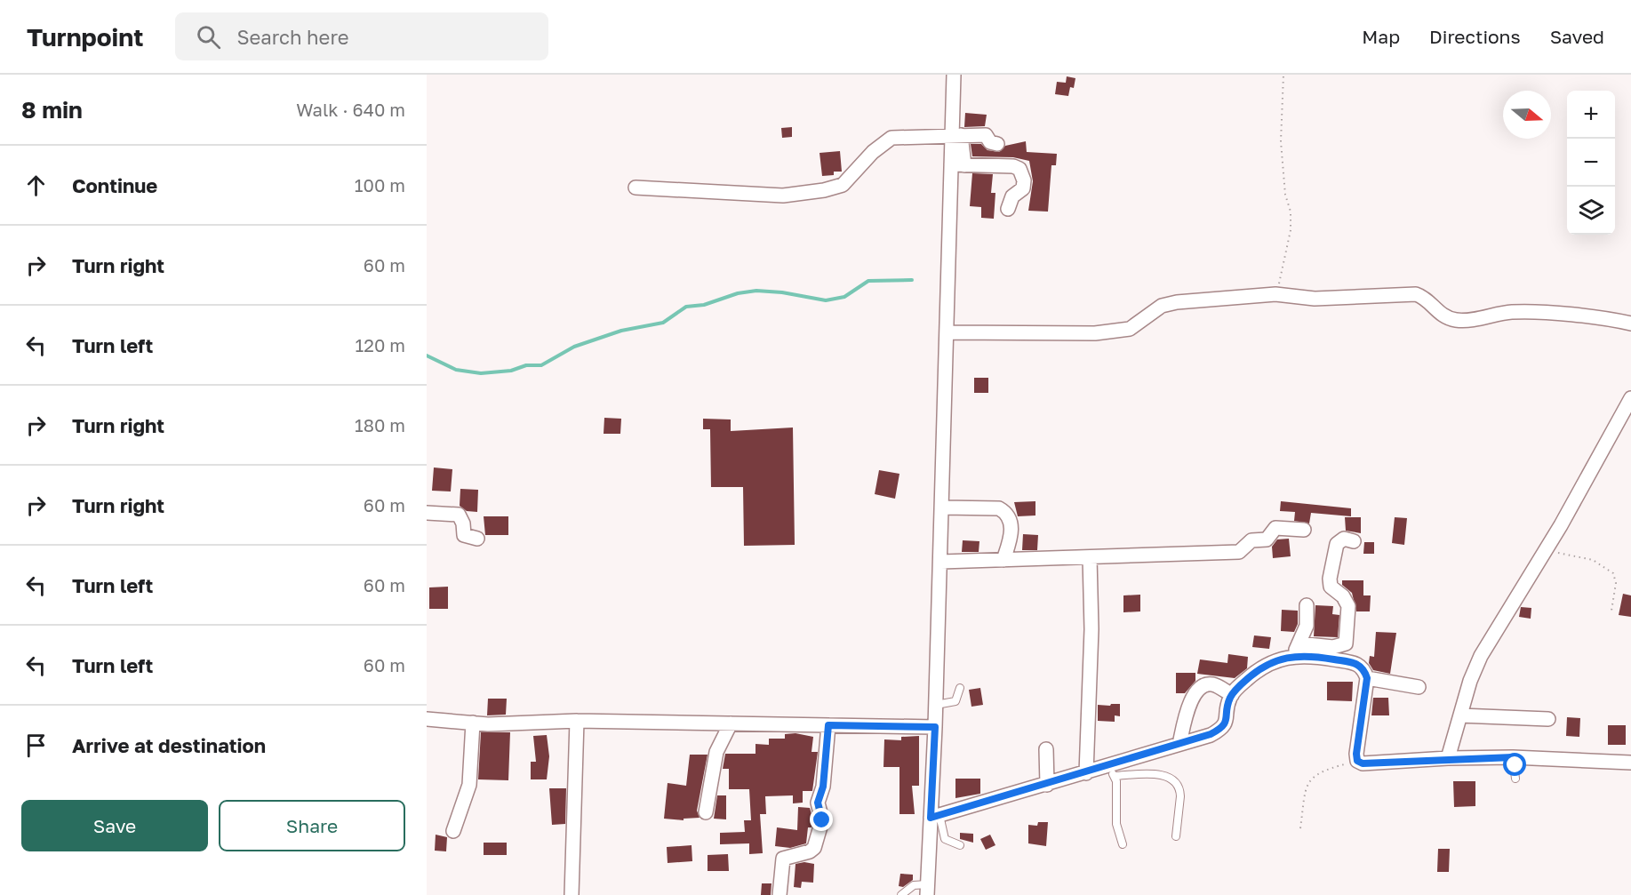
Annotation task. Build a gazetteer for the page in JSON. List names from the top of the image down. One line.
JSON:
{"north":"right","page":{"header":"Turnpoint","search":"Search here","nav":["Map","Directions","Saved"],"heading":["8 min","Walk · 640 m"],"map_buttons":["+","−"],"list":[["Continue","100 m"],["Turn right","60 m"],["Turn left","120 m"],["Turn right","180 m"],["Turn right","60 m"],["Turn left","60 m"],["Turn left","60 m"],"Arrive at destination"],"buttons":["Save","Share"]}}
